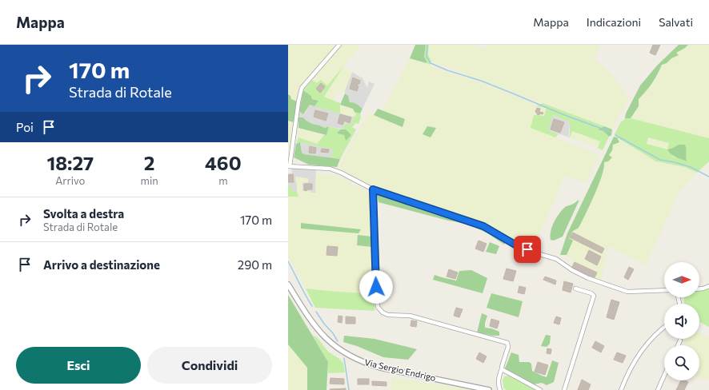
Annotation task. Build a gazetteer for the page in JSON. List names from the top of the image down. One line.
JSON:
{"streets":{"street":["Via Sergio Endrigo"]},"north":"right","page":{"header":"Mappa","nav":["Mappa","Indicazioni","Salvati"],"turn":["170 m","Strada di Rotale"],"then":"Poi","eta":["18:27","Arrivo","2","min","460","m"],"list":[{"name":"Svolta a destra","note":"Strada di Rotale","value":"170 m"},{"name":"Arrivo a destinazione","value":"290 m"}],"buttons":["Esci","Condividi"]}}
